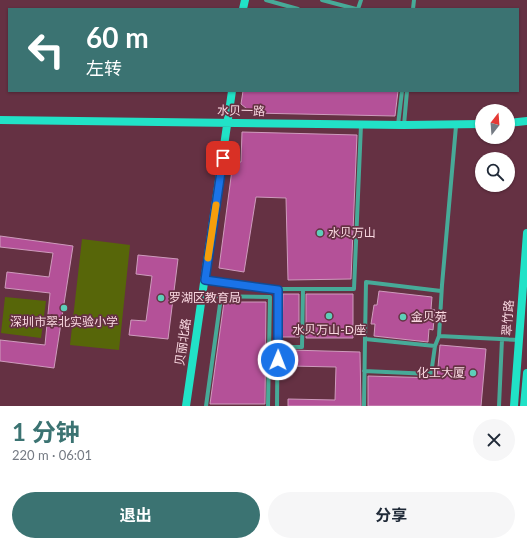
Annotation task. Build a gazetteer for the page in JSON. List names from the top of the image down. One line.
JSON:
{"streets":{"street":["水贝一路","翠竹路","贝丽北路"]},"crossings":[["水贝一路","贝丽北路"]],"places":["水贝万山","罗湖区教育局","深圳市翠北实验小学","水贝万山-D座","金贝苑","化工大厦"],"north":"top","page":{"turn":["60 m","左转"],"heading":["1 分钟","220 m · 06:01"],"buttons":["退出","分享"]}}
